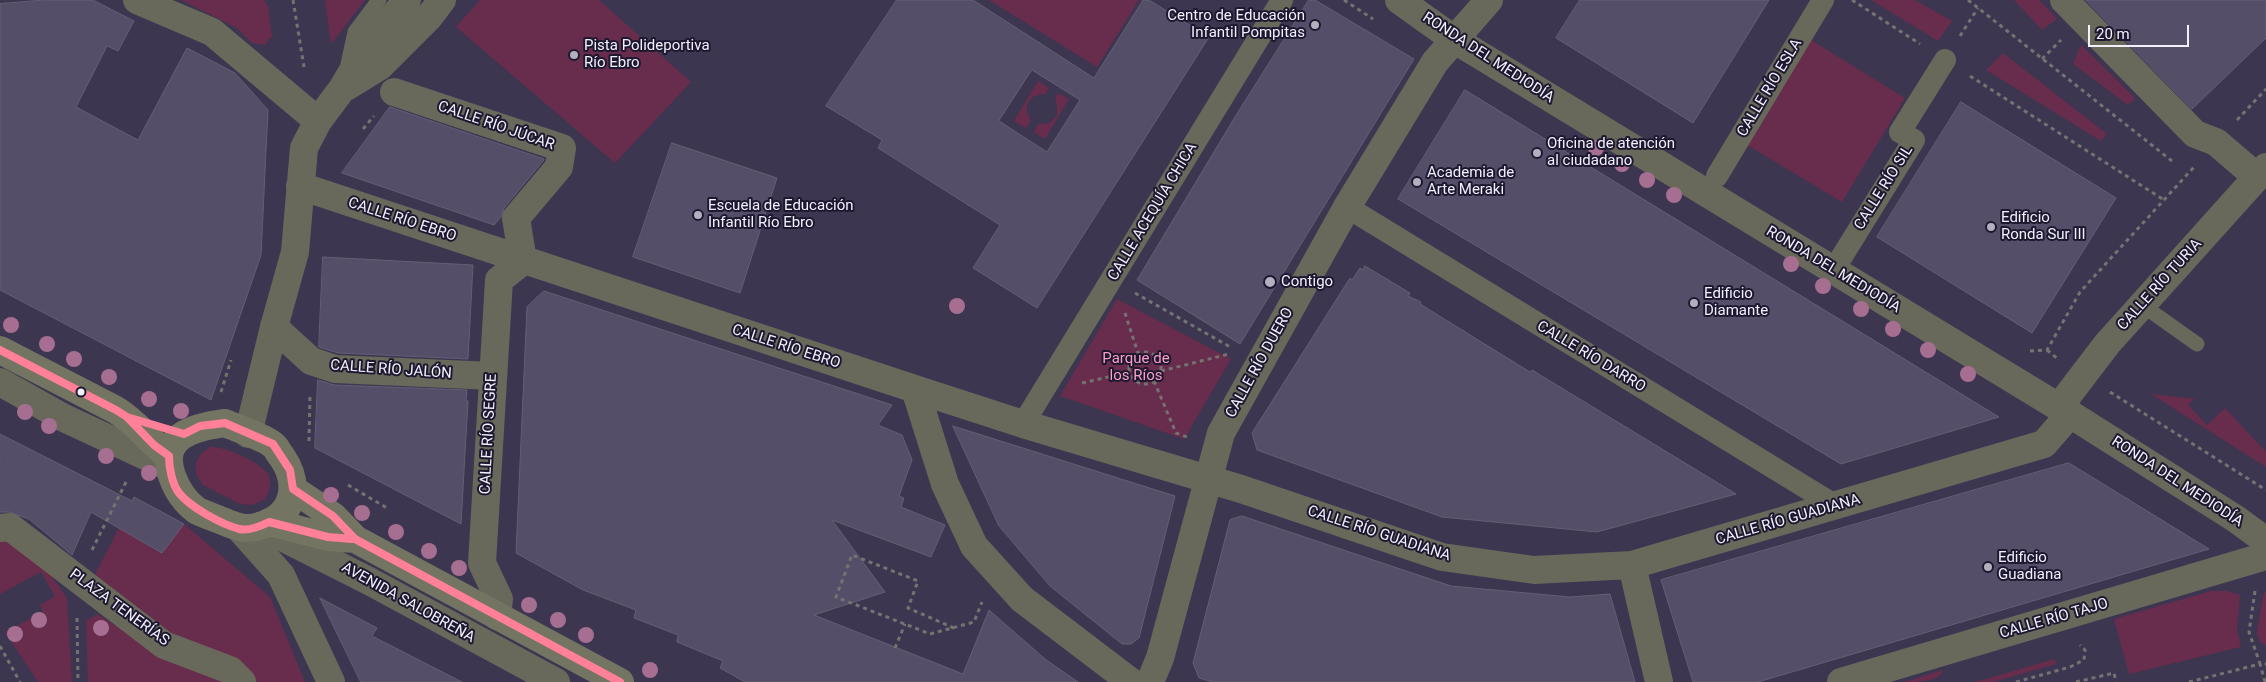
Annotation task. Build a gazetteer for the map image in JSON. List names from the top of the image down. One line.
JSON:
{"streets":{"main road":["AVENIDA SALOBREÑA"],"street":["RONDA DEL MEDIODÍA","CALLE RÍO ESLA","CALLE RÍO JÚCAR","CALLE RÍO SIL","CALLE ACEQUÍA CHICA","CALLE RÍO EBRO","CALLE RÍO TURIA","CALLE RÍO DARRO","CALLE RÍO DUERO","CALLE RÍO JALÓN","CALLE RÍO SEGRE","CALLE RÍO GUADIANA","PLAZA TENERÍAS","CALLE RÍO TAJO"]},"crossings":[["RONDA DEL MEDIODÍA","CALLE RÍO SIL"],["RONDA DEL MEDIODÍA","CALLE RÍO TURIA"],["RONDA DEL MEDIODÍA","CALLE RÍO DUERO"],["RONDA DEL MEDIODÍA","CALLE RÍO GUADIANA"],["CALLE RÍO JÚCAR","CALLE RÍO EBRO"],["CALLE RÍO JÚCAR","CALLE RÍO SEGRE"],["CALLE ACEQUÍA CHICA","CALLE RÍO GUADIANA"],["CALLE RÍO EBRO","CALLE RÍO SEGRE"],["CALLE RÍO EBRO","CALLE RÍO GUADIANA"],["CALLE RÍO TURIA","CALLE RÍO GUADIANA"],["CALLE RÍO DARRO","CALLE RÍO DUERO"],["CALLE RÍO DARRO","CALLE RÍO GUADIANA"],["CALLE RÍO DUERO","CALLE RÍO GUADIANA"],["CALLE RÍO JALÓN","CALLE RÍO SEGRE"],["CALLE RÍO SEGRE","AVENIDA SALOBREÑA"]],"parks":["Parque de los Ríos"],"places":["Centro de Educación Infantil Pompitas","Pista Polideportiva Río Ebro","Oficina de atención al ciudadano","Academia de Arte Meraki","Escuela de Educación Infantil Río Ebro","Edificio Ronda Sur III","Contigo","Edificio Diamante","Edificio Guadiana"],"scale_bar":"20 m"}
